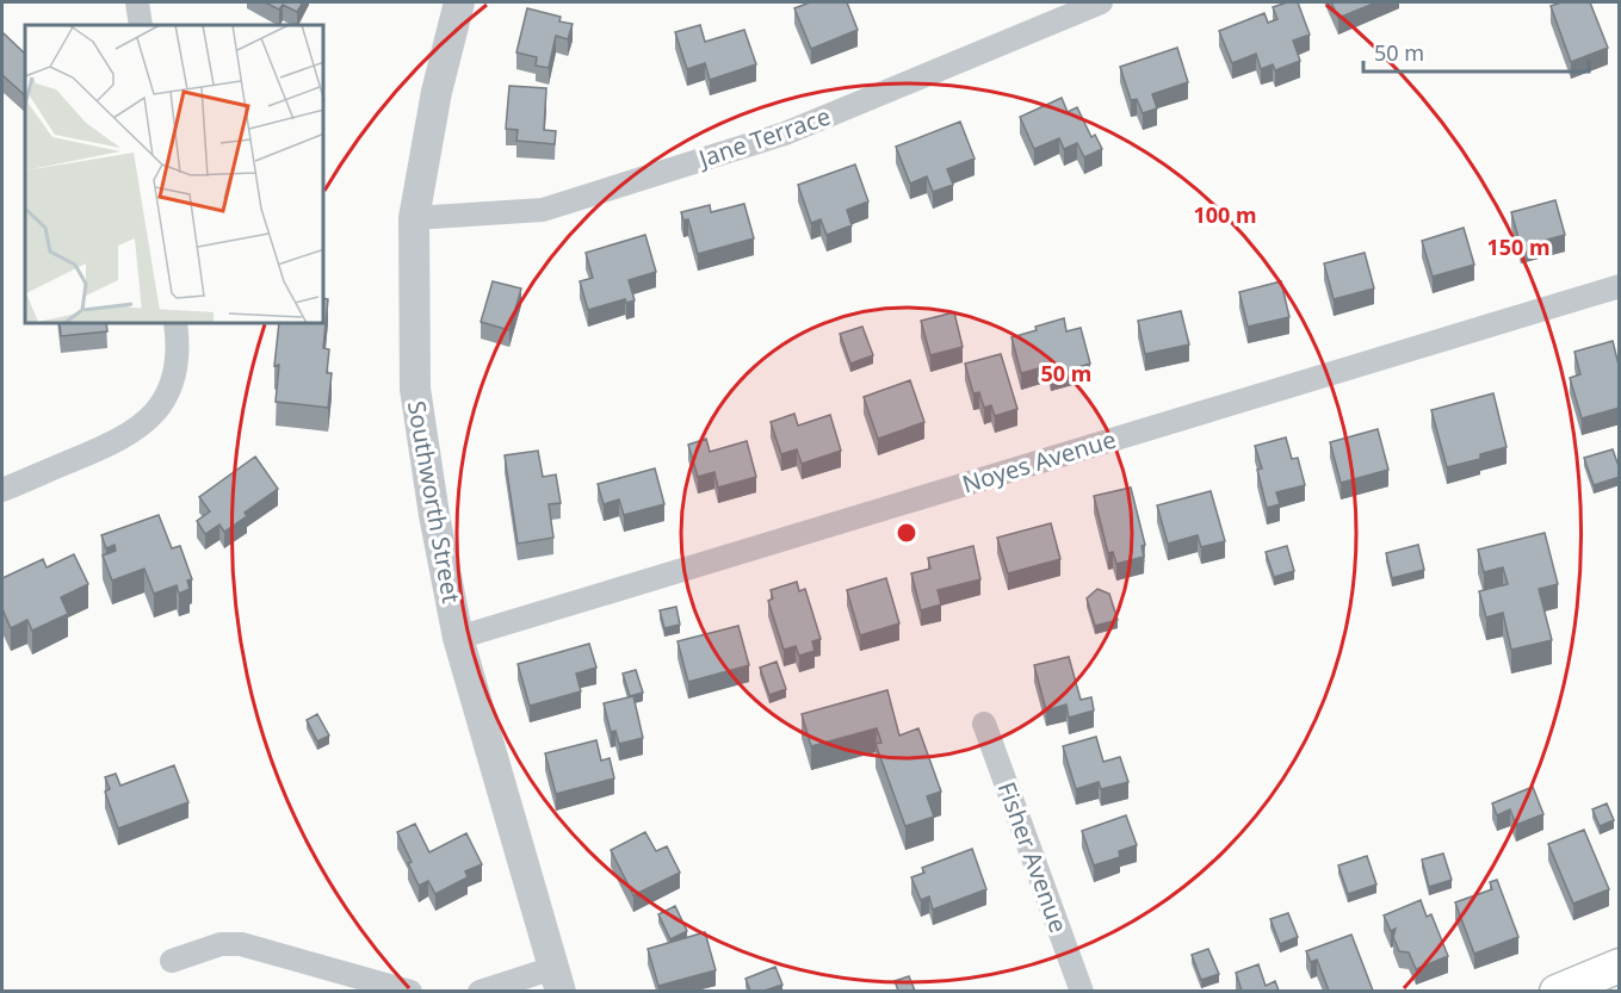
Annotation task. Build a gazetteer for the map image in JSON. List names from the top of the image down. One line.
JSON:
{"streets":{"street":["Jane Terrace","Noyes Avenue","Southworth Street","Fisher Avenue"]},"crossings":[["Jane Terrace","Southworth Street"],["Noyes Avenue","Southworth Street"]],"scale_bar":"50 m","rings":["100 m","150 m","50 m"]}
